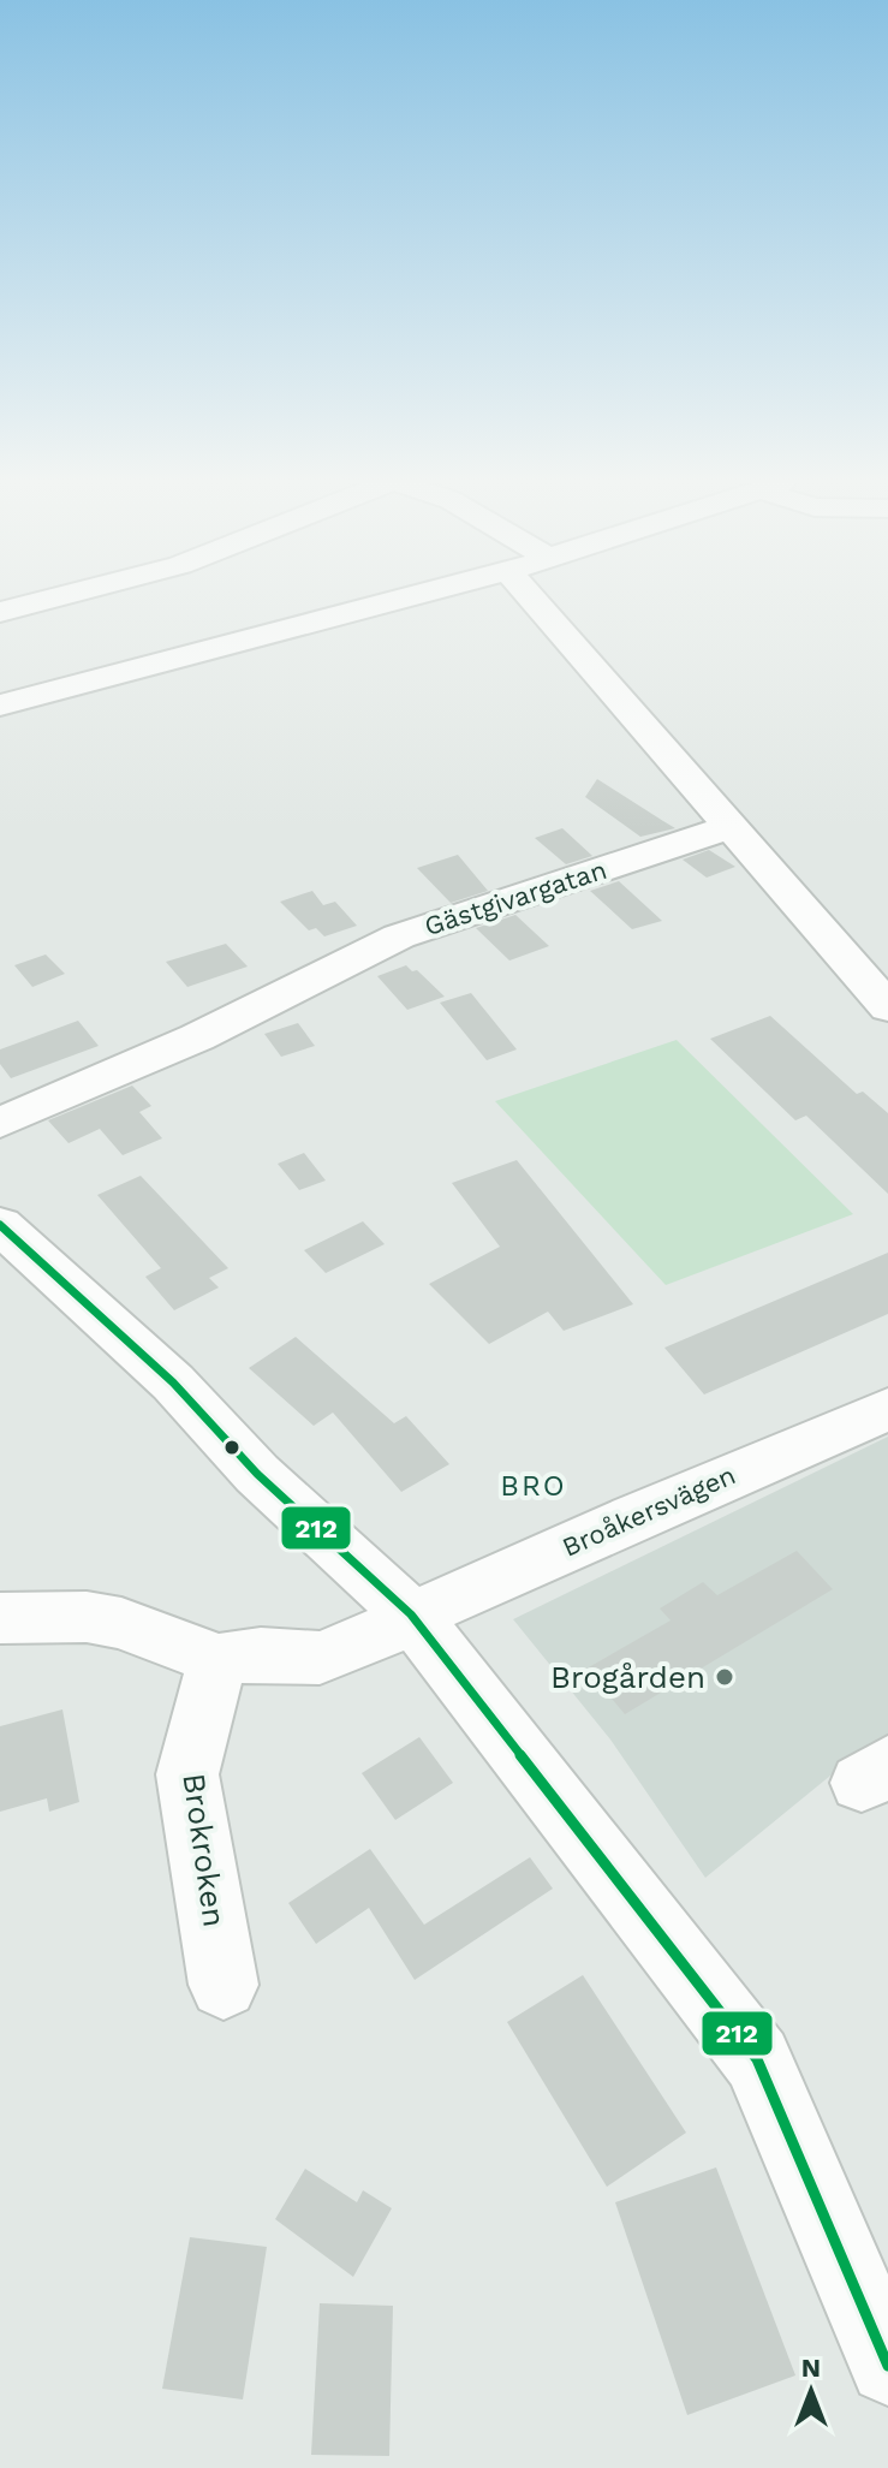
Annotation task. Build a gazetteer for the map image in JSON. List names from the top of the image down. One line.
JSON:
{"streets":{"street":["Gästgivargatan","Broåkersvägen","Brokroken"]},"crossings":[["Broåkersvägen","Brokroken"]],"districts":["BRO"],"places":["Brogården"],"lines":["transit line 212"],"north":"top"}
